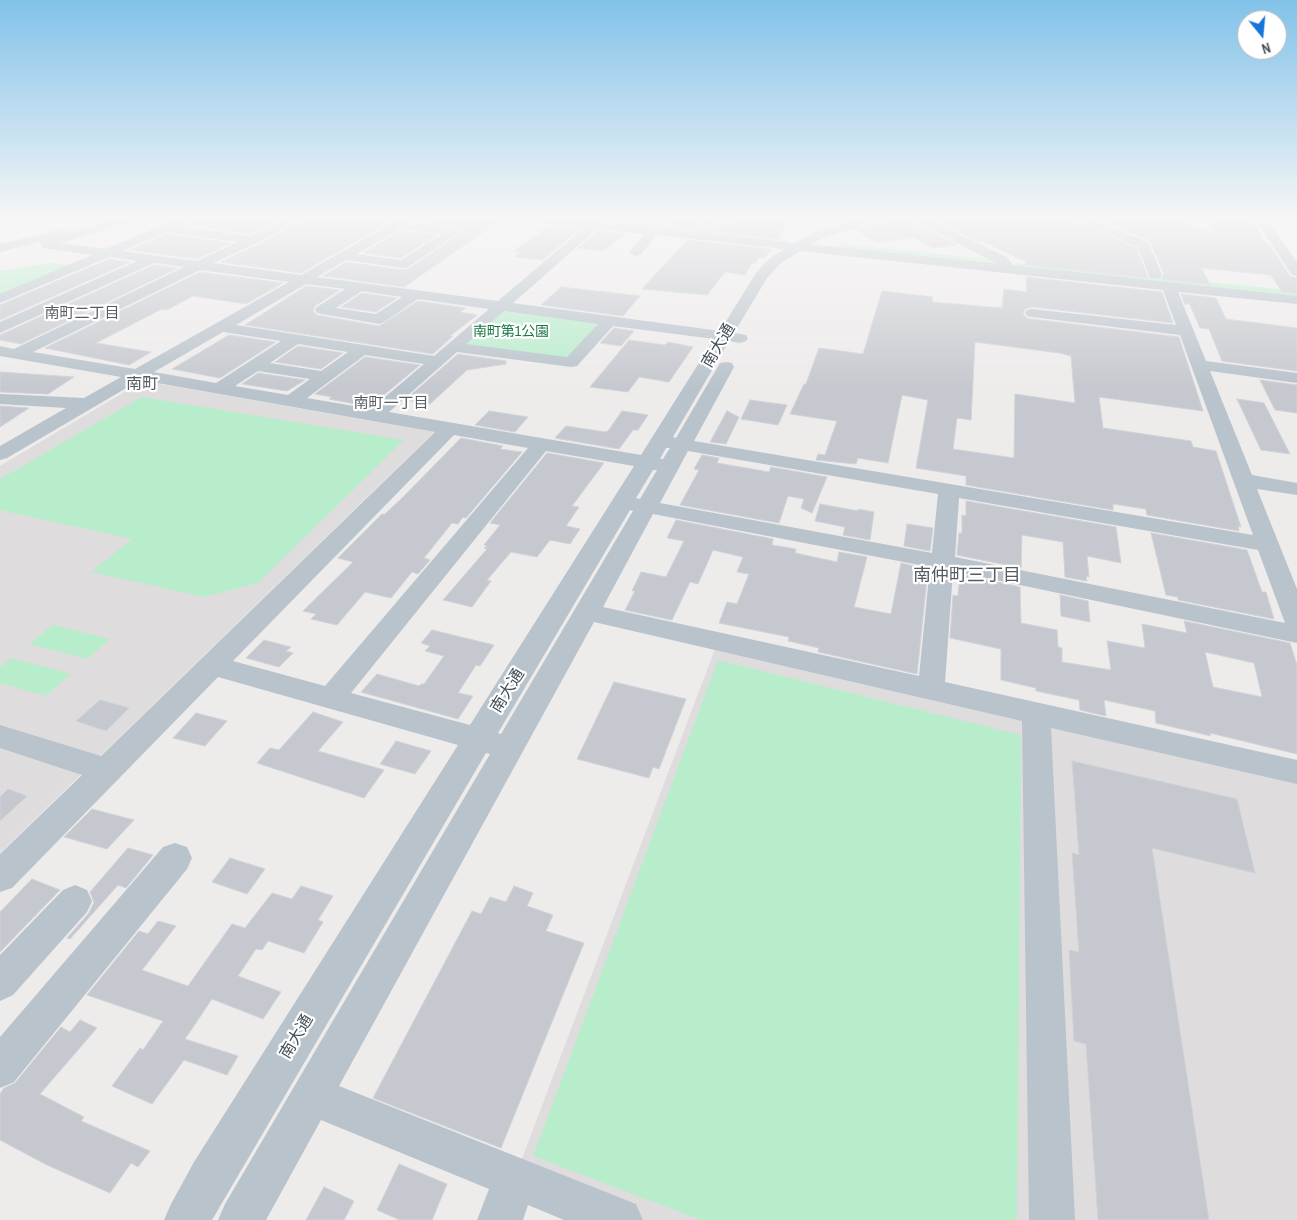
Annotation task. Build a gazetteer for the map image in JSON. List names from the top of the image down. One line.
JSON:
{"streets":{"street":["南大通"]},"districts":["南町二丁目","南町","南町一丁目","南仲町三丁目"],"parks":["南町第1公園"],"north":"bottom"}
